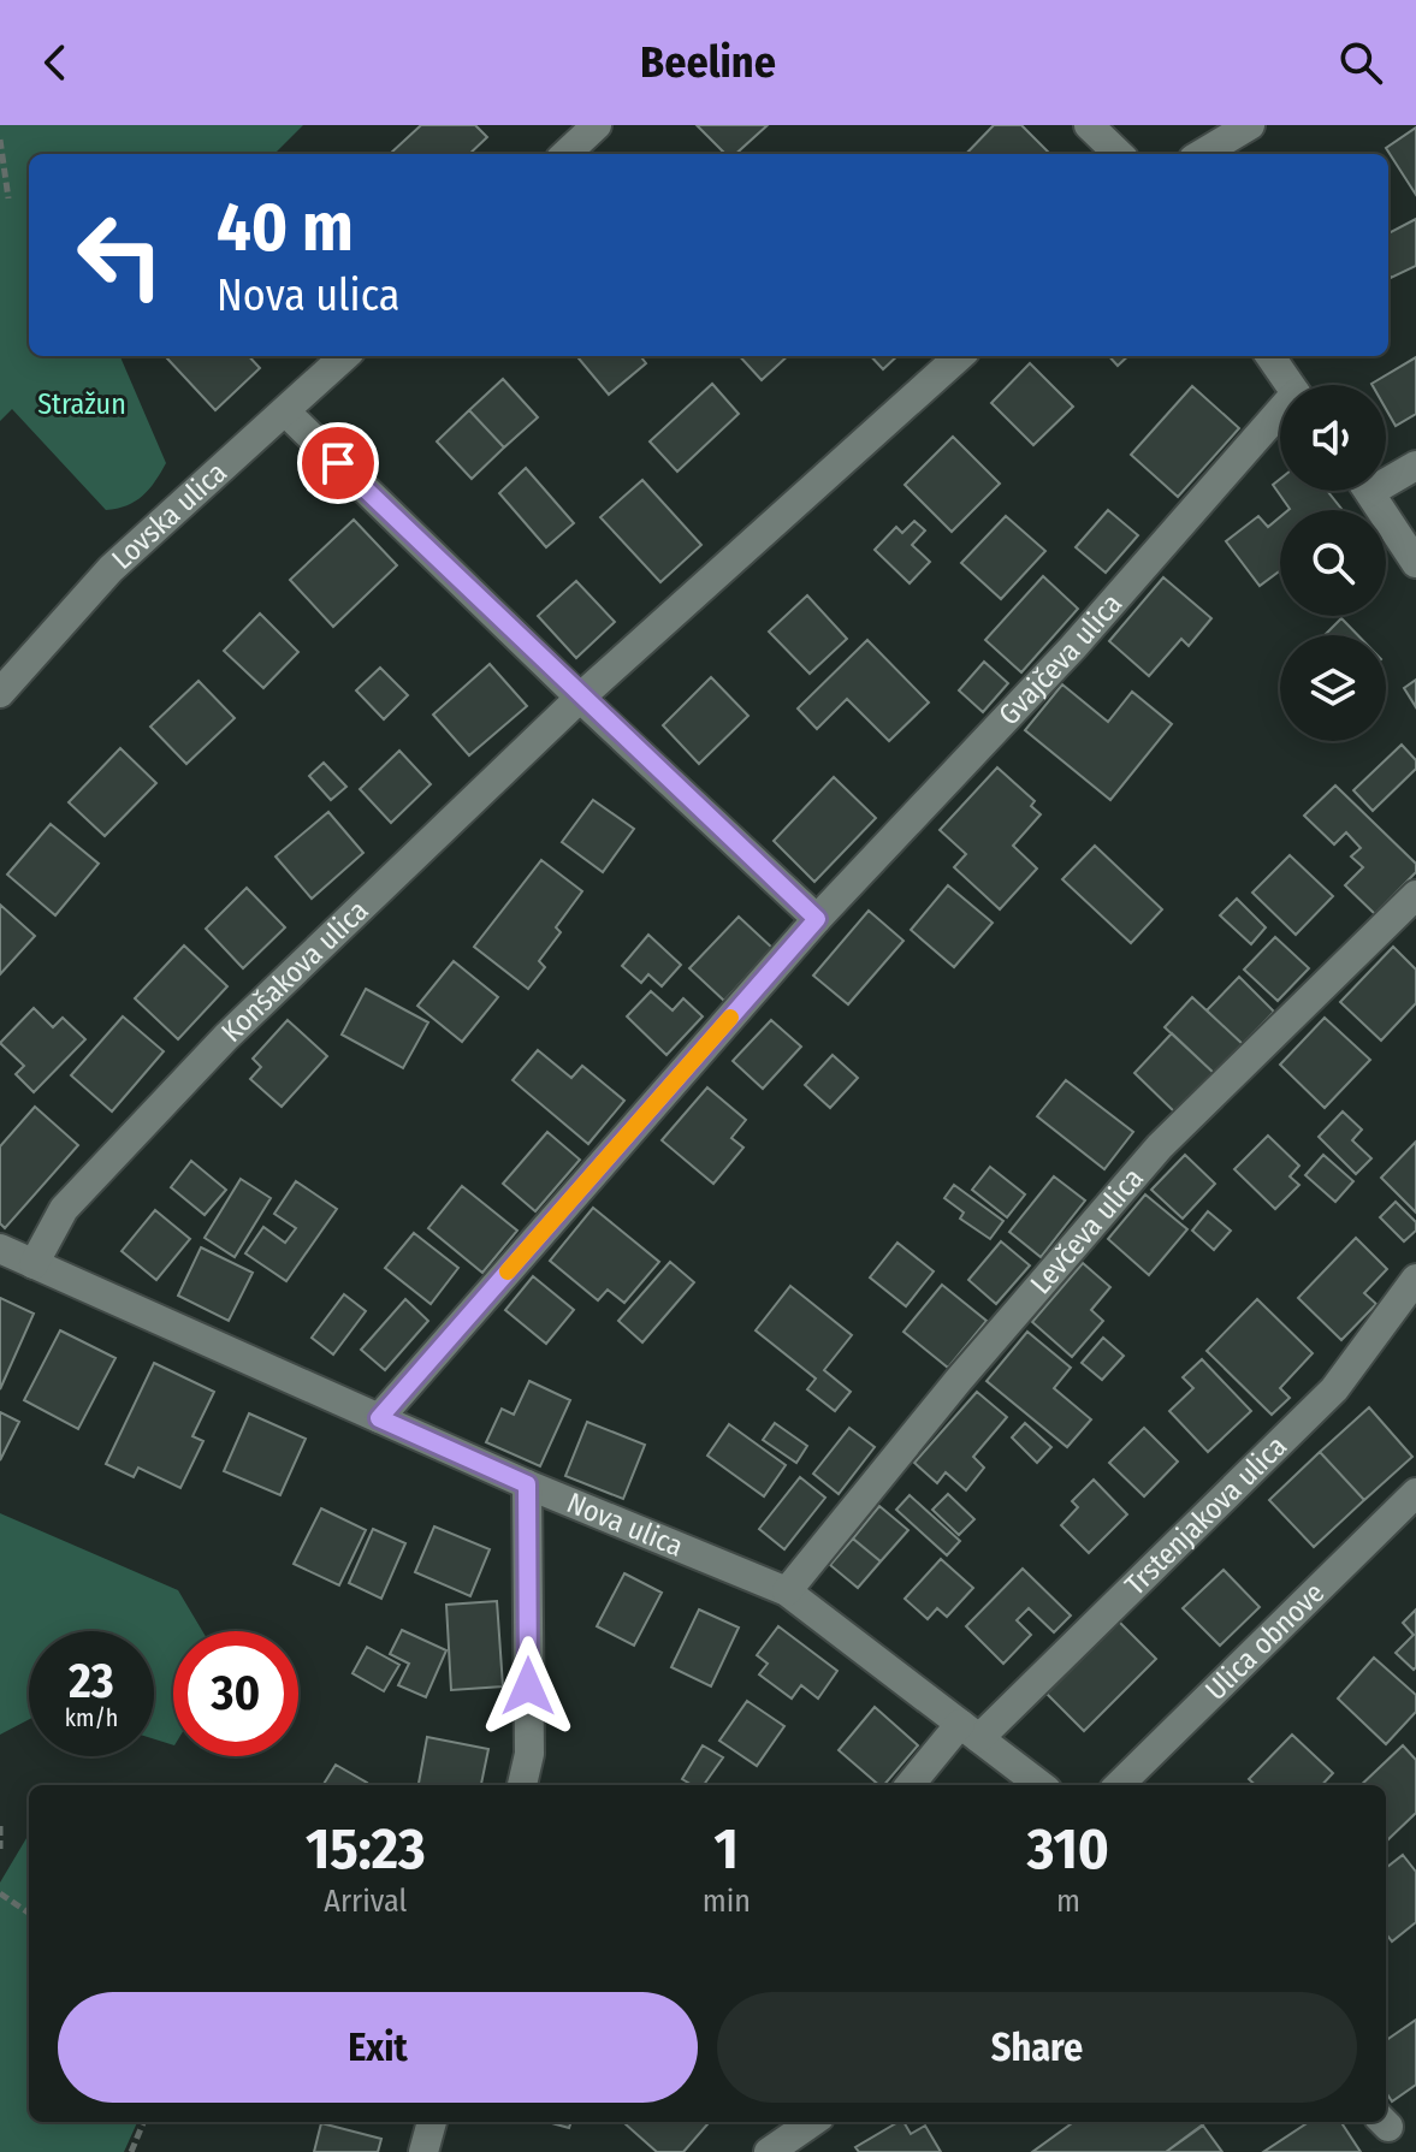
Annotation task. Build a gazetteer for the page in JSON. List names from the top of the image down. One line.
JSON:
{"streets":{"street":["Lovska ulica","Gvajčeva ulica","Konšakova ulica","Levčeva ulica","Trstenjakova ulica","Nova ulica","Ulica obnove"]},"crossings":[["Gvajčeva ulica","Nova ulica"],["Konšakova ulica","Nova ulica"],["Levčeva ulica","Nova ulica"],["Trstenjakova ulica","Nova ulica"]],"parks":["Stražun"],"page":{"header":"Beeline","turn":["40 m","Nova ulica"],"speed":"23 km/h","limit":"30","eta":["15:23","Arrival","1","min","310","m"],"buttons":["Exit","Share"]}}
